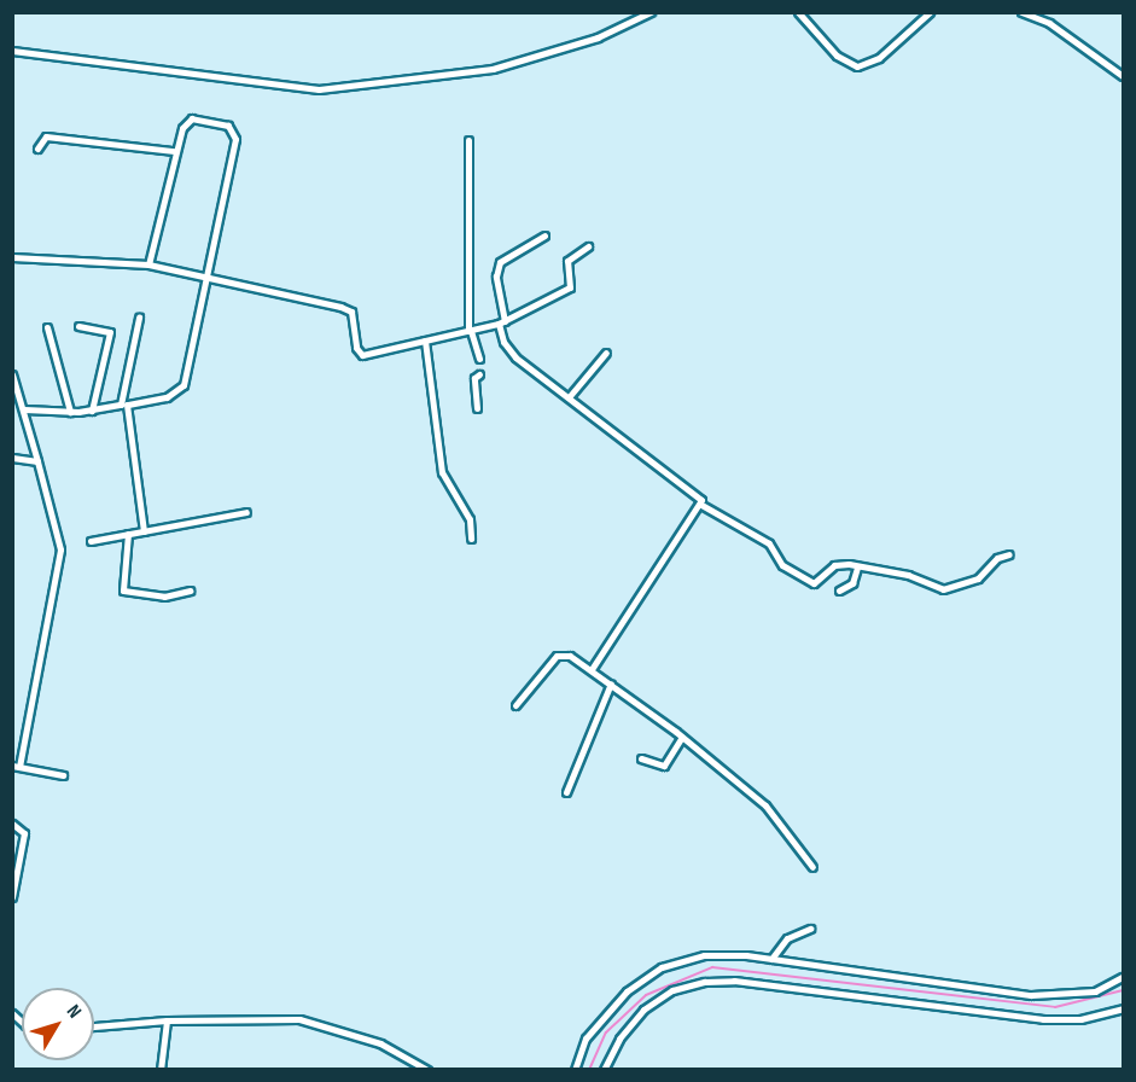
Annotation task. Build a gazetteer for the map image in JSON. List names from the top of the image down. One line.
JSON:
{"north":"top right"}
